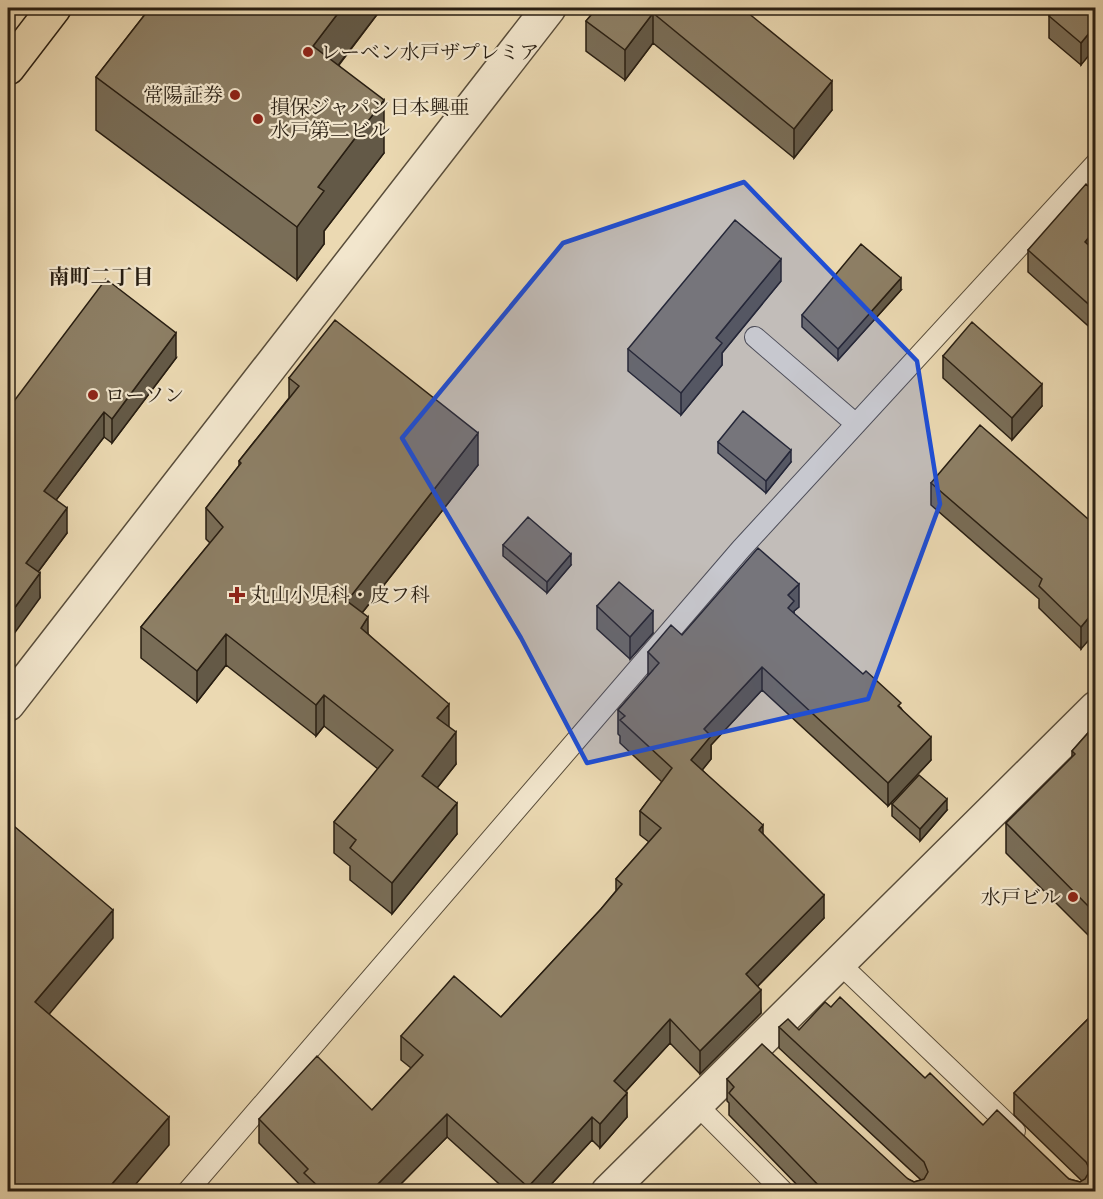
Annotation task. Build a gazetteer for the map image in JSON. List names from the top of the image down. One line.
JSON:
{"districts":["南町二丁目"],"places":{"other":["レーベン水戸ザプレミア","常陽証券","損保ジャパン日本興亜 水戸第二ビル","ローソン","水戸ビル"],"health":["丸山小児科・皮フ科"]}}
